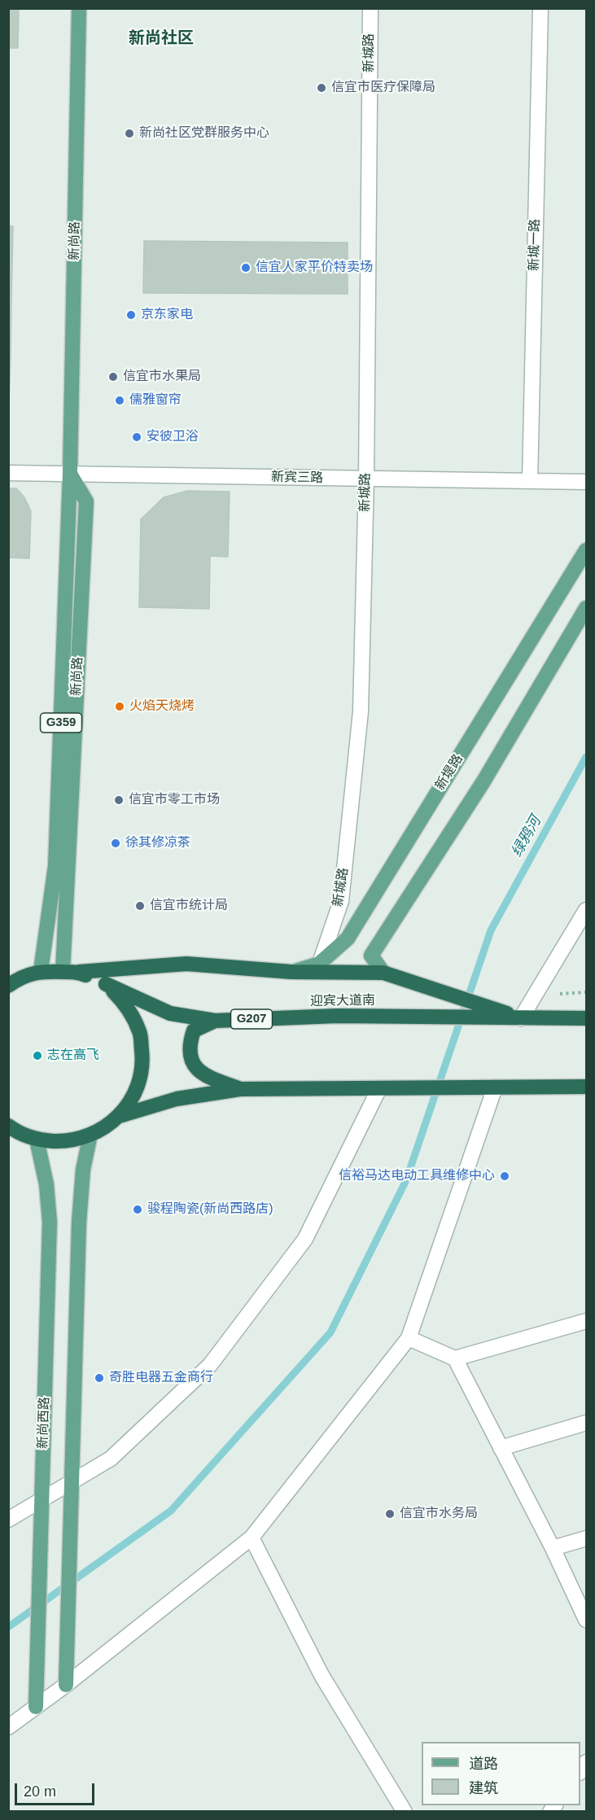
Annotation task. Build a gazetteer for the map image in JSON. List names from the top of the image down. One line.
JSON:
{"streets":{"highway":["迎宾大道南","G207"],"main road":["新尚路","G359","新堤路","新尚西路"],"street":["新城路","新城一路","新宾三路"]},"crossings":[["新城路","新宾三路"],["新城路","新堤路"],["新尚路","新宾三路"],["新城一路","新宾三路"]],"districts":["新尚社区"],"water":["绿鸦河"],"places":["信宜市医疗保障局","新尚社区党群服务中心","信宜人家平价特卖场","京东家电","信宜市水果局","儒雅窗帘","安彼卫浴","火焰天烧烤","信宜市零工市场","徐其修凉茶","信宜市统计局","志在高飞","信裕马达电动工具维修中心","骏程陶瓷(新尚西路店)","奇胜电器五金商行","信宜市水务局"],"legend":["道路","建筑"],"scale_bar":"20 m"}
